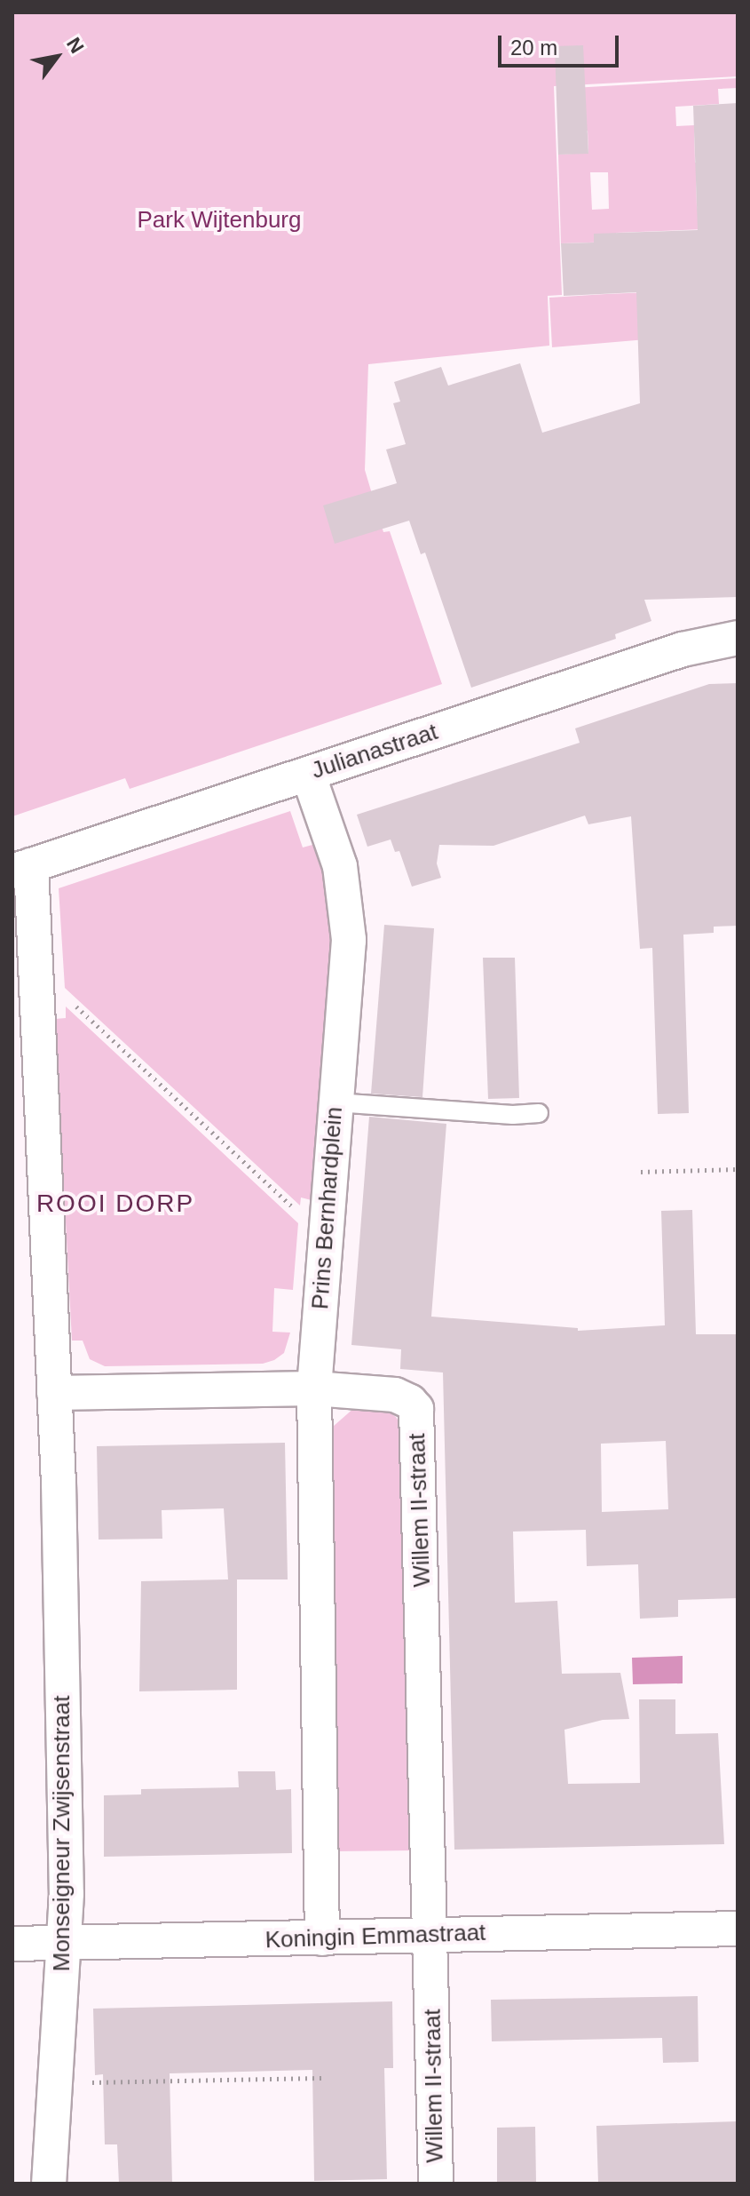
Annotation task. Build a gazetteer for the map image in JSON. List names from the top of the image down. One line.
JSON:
{"streets":{"street":["Julianastraat","Prins Bernhardplein","Willem II-straat","Monseigneur Zwijsenstraat","Koningin Emmastraat"]},"crossings":[["Julianastraat","Prins Bernhardplein"],["Prins Bernhardplein","Willem II-straat"],["Willem II-straat","Koningin Emmastraat"],["Monseigneur Zwijsenstraat","Koningin Emmastraat"]],"districts":["ROOI DORP"],"parks":["Park Wijtenburg"],"scale_bar":"20 m","north":"top right"}
